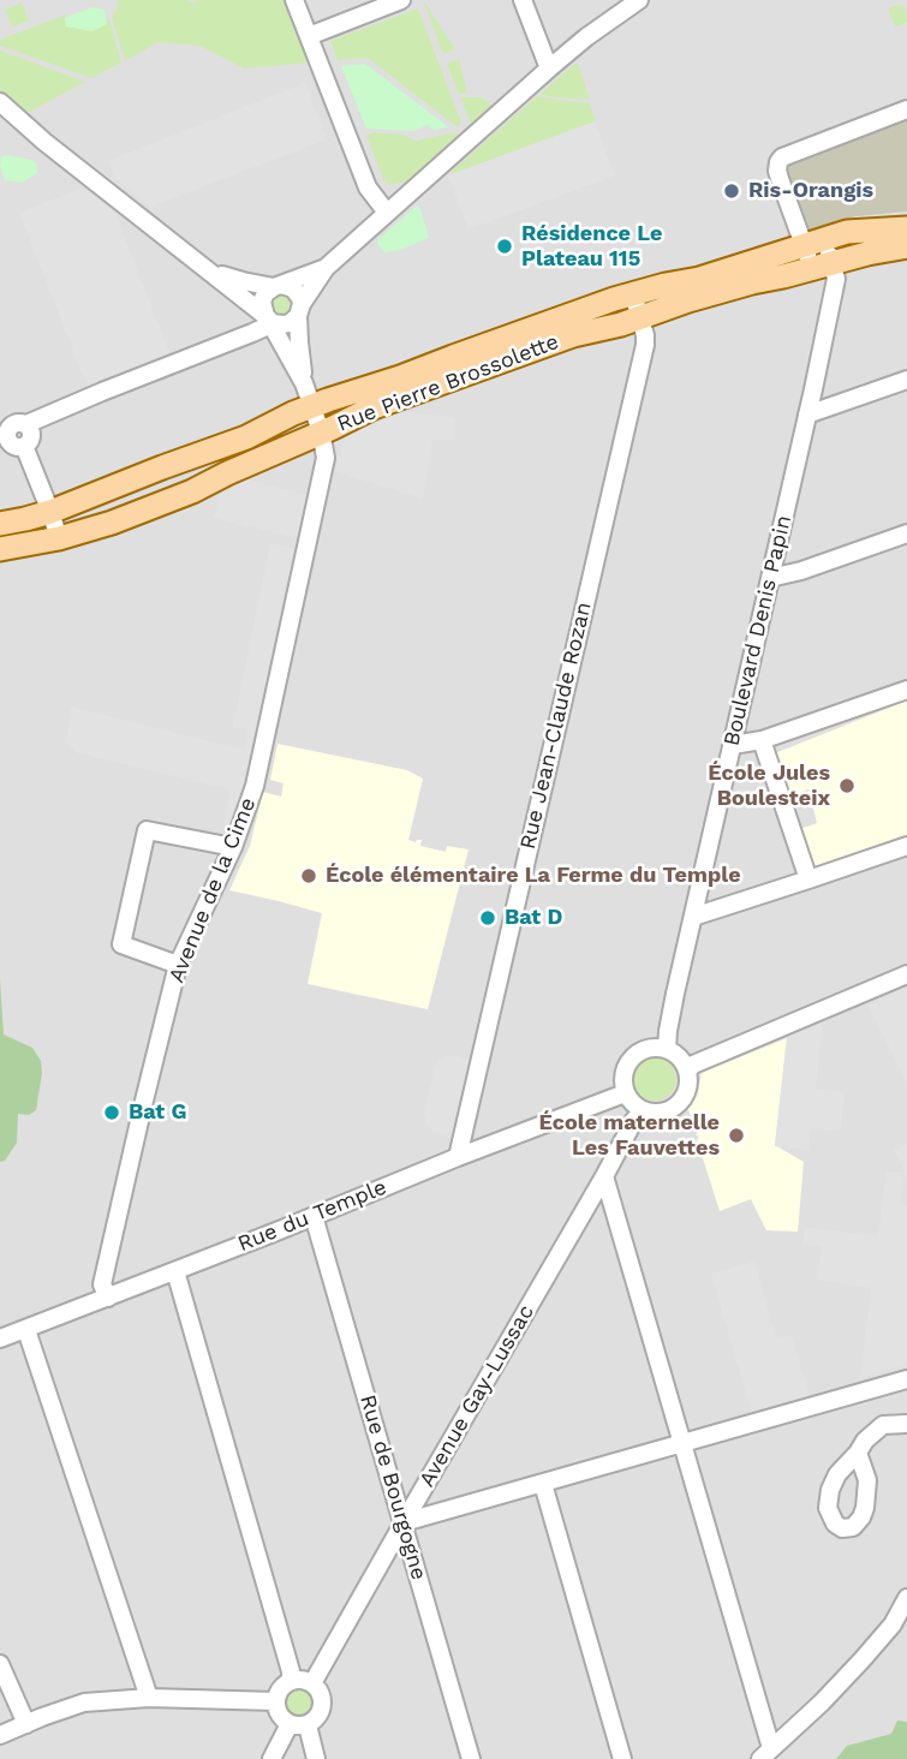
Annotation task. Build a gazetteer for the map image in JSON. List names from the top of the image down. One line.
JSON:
{"streets":{"main road":["Rue Pierre Brossolette"],"street":["Boulevard Denis Papin","Rue Jean-Claude Rozan","Avenue de la Cime","Rue du Temple","Avenue Gay-Lussac","Rue de Bourgogne"]},"crossings":[["Rue Pierre Brossolette","Boulevard Denis Papin"],["Rue Pierre Brossolette","Rue Jean-Claude Rozan"],["Rue Pierre Brossolette","Avenue de la Cime"],["Boulevard Denis Papin","Rue du Temple"],["Boulevard Denis Papin","Avenue Gay-Lussac"],["Rue Jean-Claude Rozan","Rue du Temple"],["Avenue de la Cime","Rue du Temple"],["Rue du Temple","Avenue Gay-Lussac"],["Rue du Temple","Rue de Bourgogne"],["Avenue Gay-Lussac","Rue de Bourgogne"]],"places":["Ris-Orangis","Résidence Le Plateau 115","École Jules Boulesteix","École élémentaire La Ferme du Temple","Bat D","Bat G","École maternelle Les Fauvettes"]}
